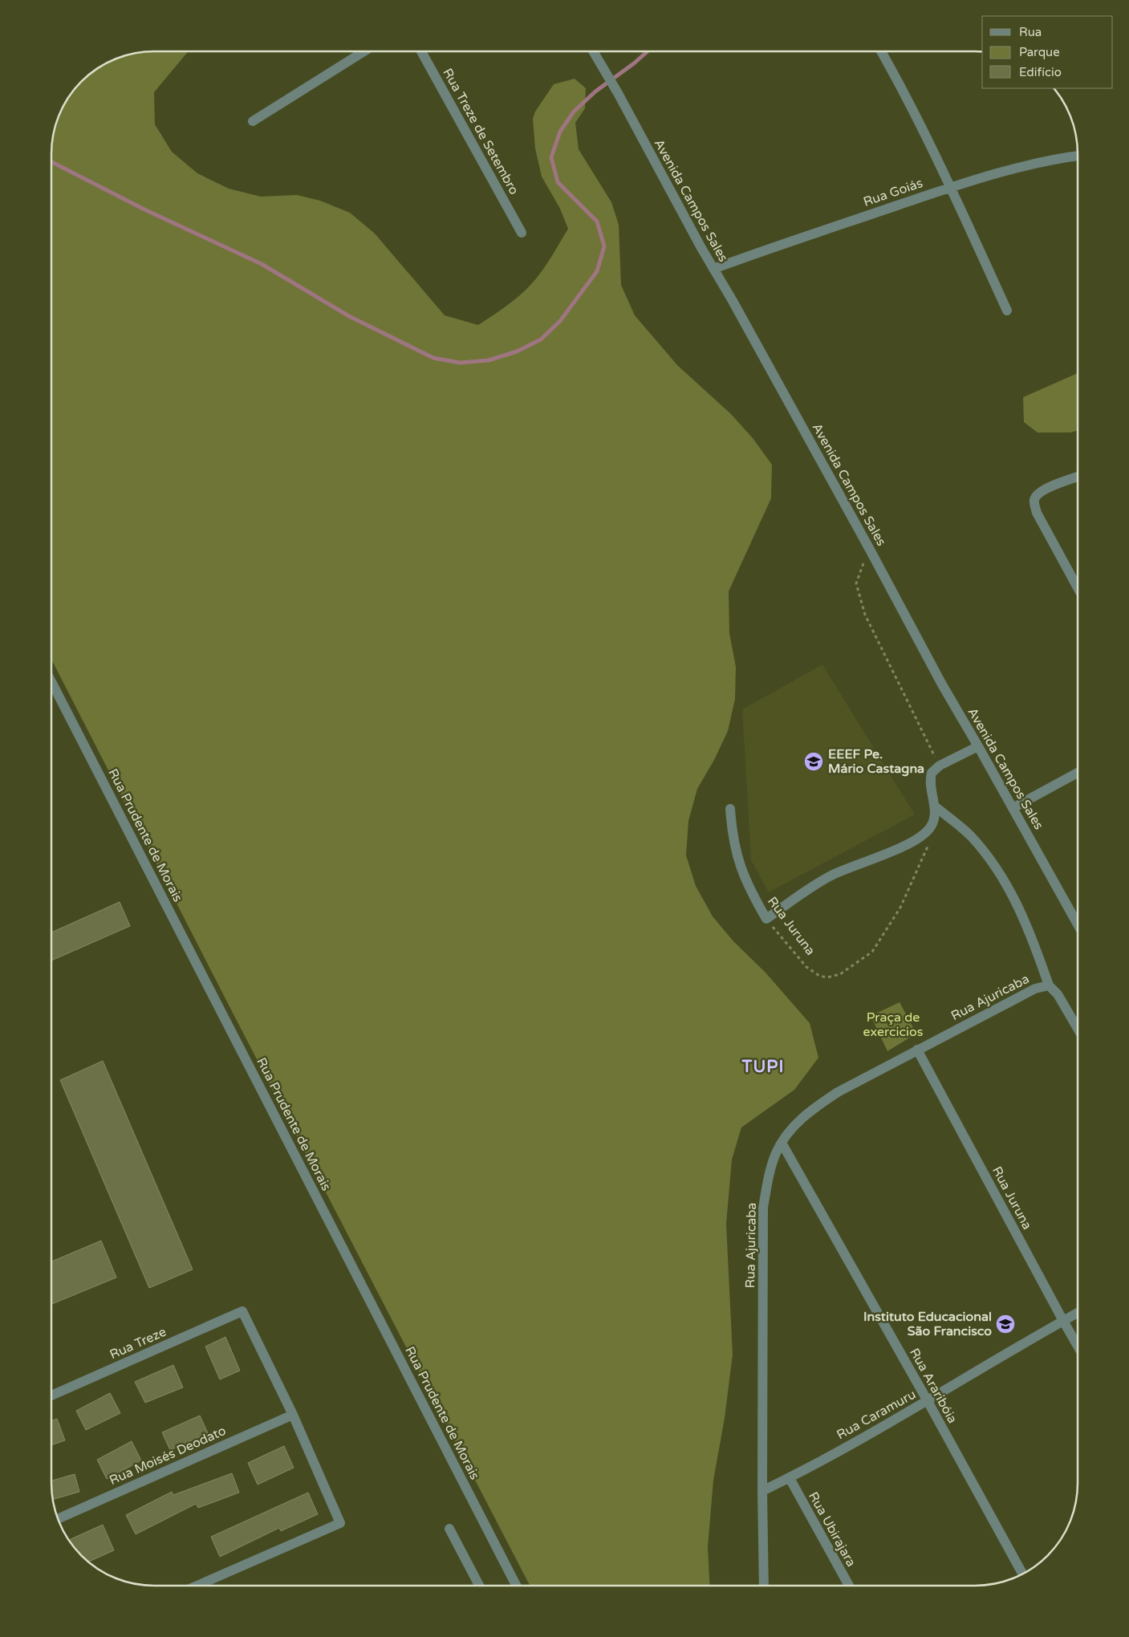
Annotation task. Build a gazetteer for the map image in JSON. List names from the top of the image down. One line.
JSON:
{"streets":{"street":["Rua Treze de Setembro","Rua Goiás","Avenida Campos Sales","Rua Prudente de Morais","Rua Juruna","Rua Ajuricaba","Rua Treze","Rua Araribóia","Rua Caramuru","Rua Moisés Deodato","Rua Ubirajara"]},"crossings":[["Rua Goiás","Avenida Campos Sales"],["Rua Juruna","Rua Ajuricaba"],["Rua Juruna","Rua Caramuru"],["Rua Ajuricaba","Rua Araribóia"],["Rua Ajuricaba","Rua Caramuru"],["Rua Treze","Rua Moisés Deodato"],["Rua Araribóia","Rua Caramuru"],["Rua Caramuru","Rua Ubirajara"]],"districts":["TUPI"],"parks":["Praça de exercicios"],"places":{"school or university":["EEEF Pe. Mário Castagna","Instituto Educacional São Francisco"]},"legend":["Rua","Parque","Edifício"]}
